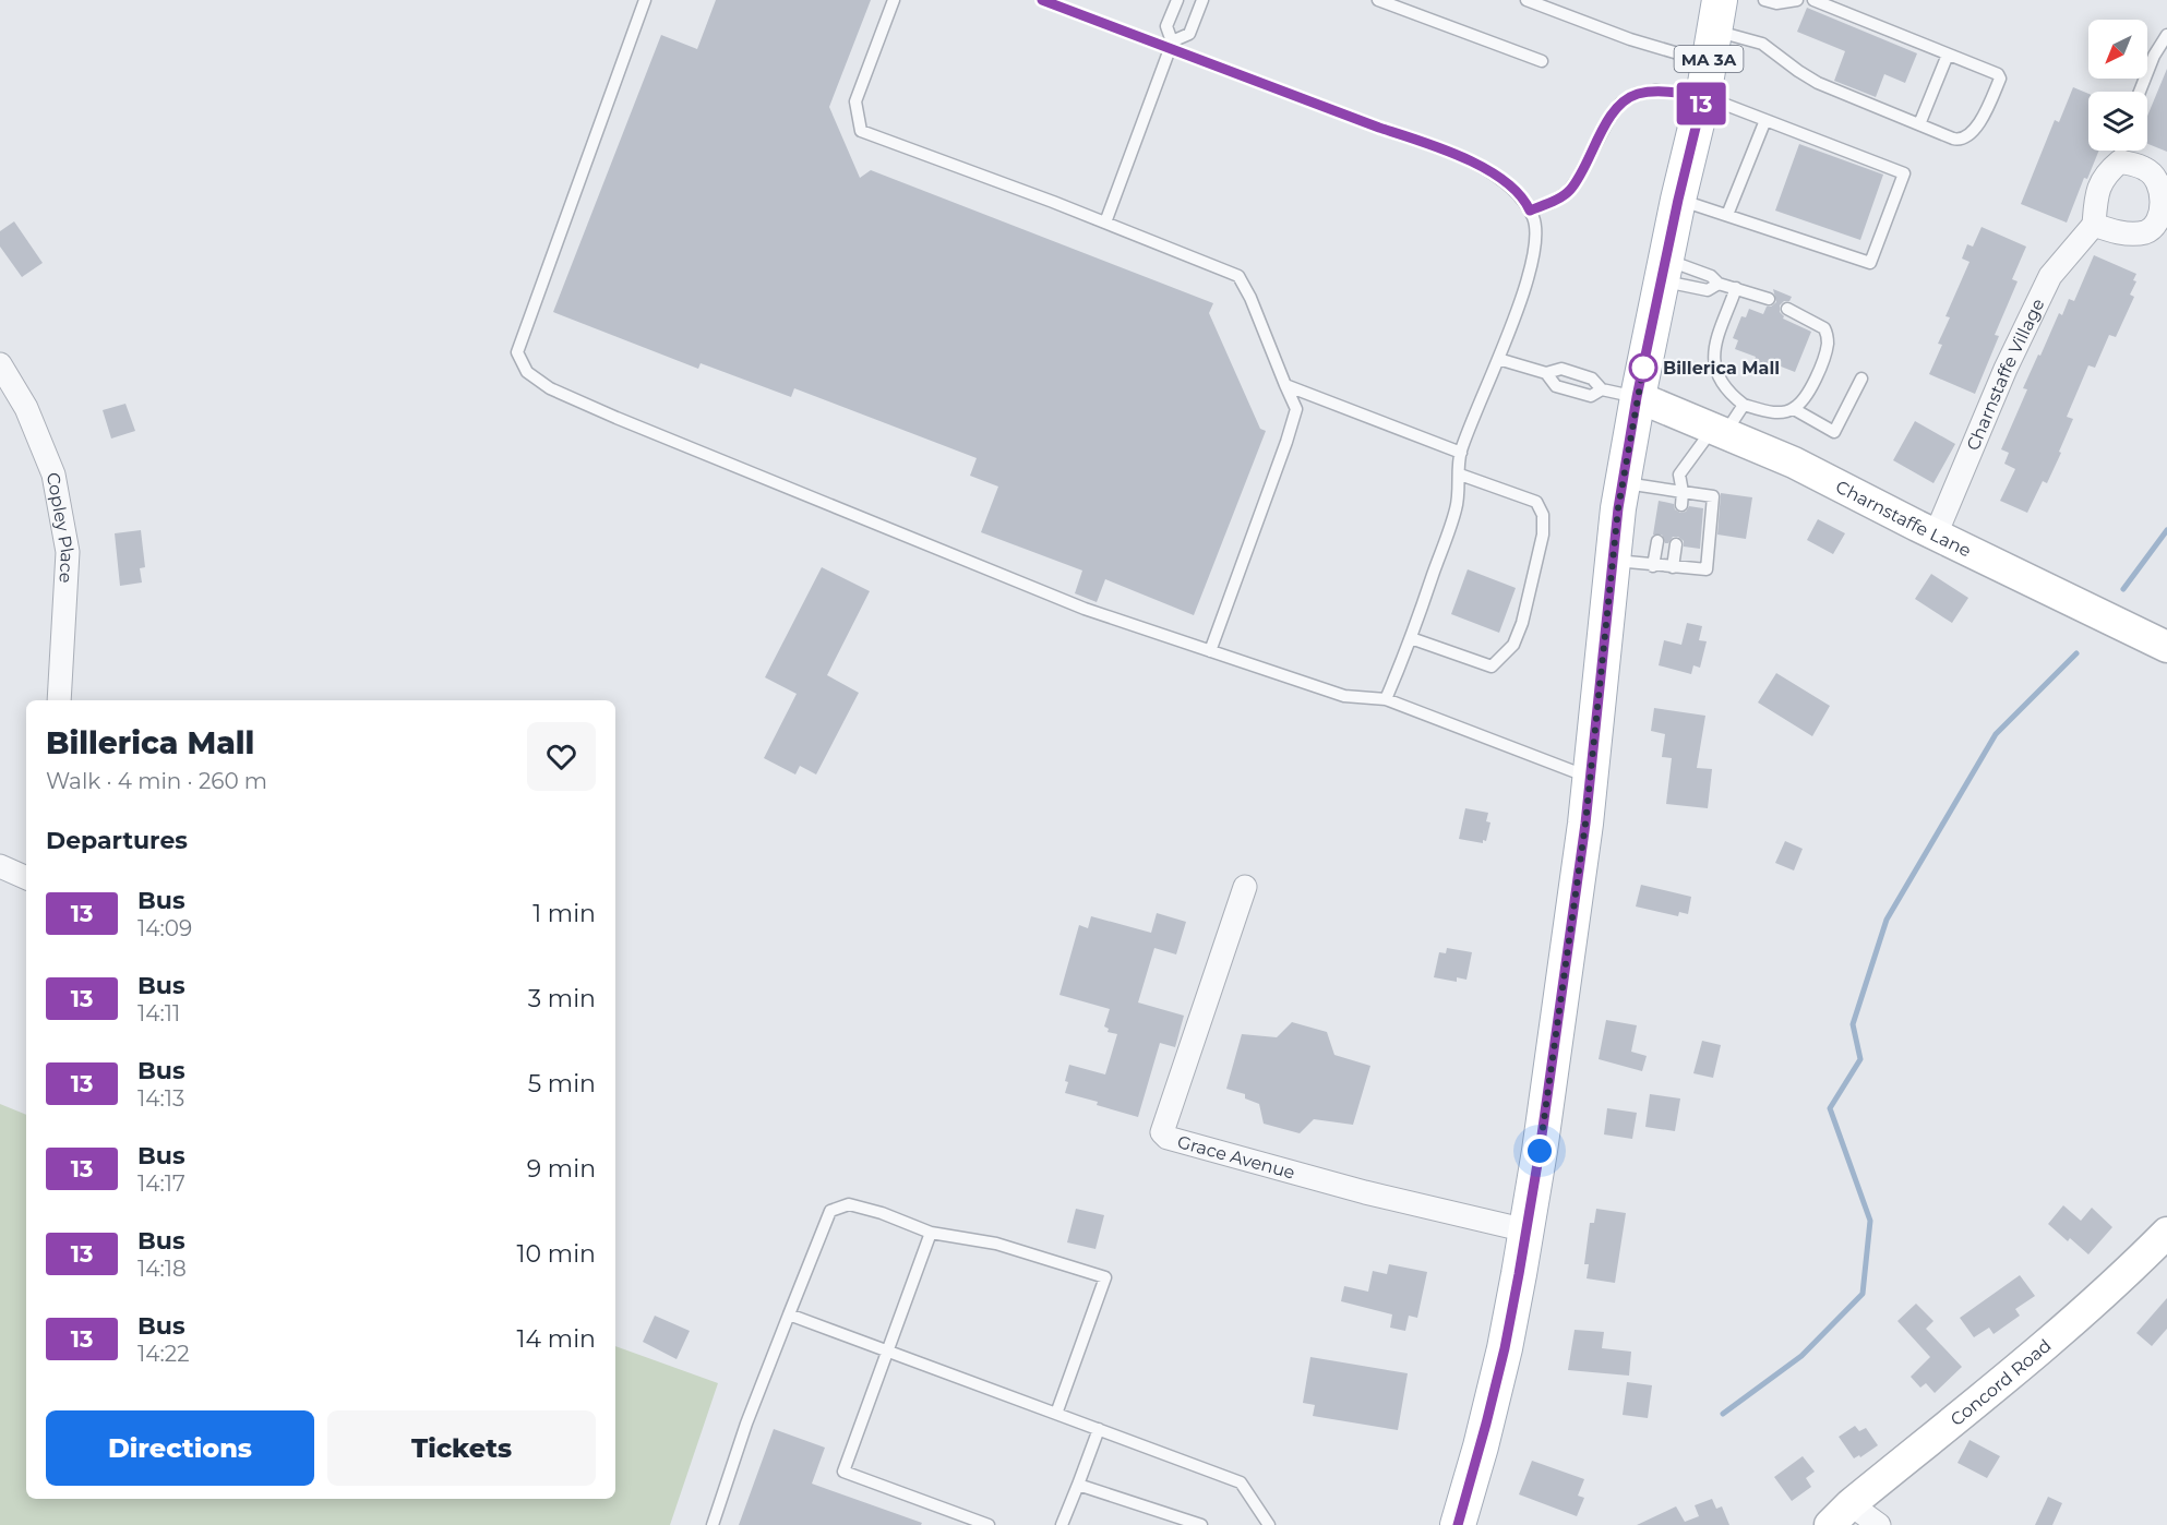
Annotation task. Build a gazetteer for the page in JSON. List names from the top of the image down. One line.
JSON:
{"streets":{"main road":["MA 3A","Charnstaffe Lane","Concord Road"],"street":["Charnstaffe Village","Copley Place","Grace Avenue"]},"crossings":[["MA 3A","Charnstaffe Lane"],["MA 3A","Grace Avenue"],["Charnstaffe Village","Charnstaffe Lane"]],"places":["Billerica Mall"],"lines":["bus line 13"],"north":"bottom left","page":{"on_map":"13","heading":[["Billerica Mall","Walk · 4 min · 260 m"],"Departures"],"list":[{"mark":"13","name":"Bus","note":"14:09","value":"1 min"},{"mark":"13","name":"Bus","note":"14:11","value":"3 min"},{"mark":"13","name":"Bus","note":"14:13","value":"5 min"},{"mark":"13","name":"Bus","note":"14:17","value":"9 min"},{"mark":"13","name":"Bus","note":"14:18","value":"10 min"},{"mark":"13","name":"Bus","note":"14:22","value":"14 min"}],"buttons":["Directions","Tickets"]}}
